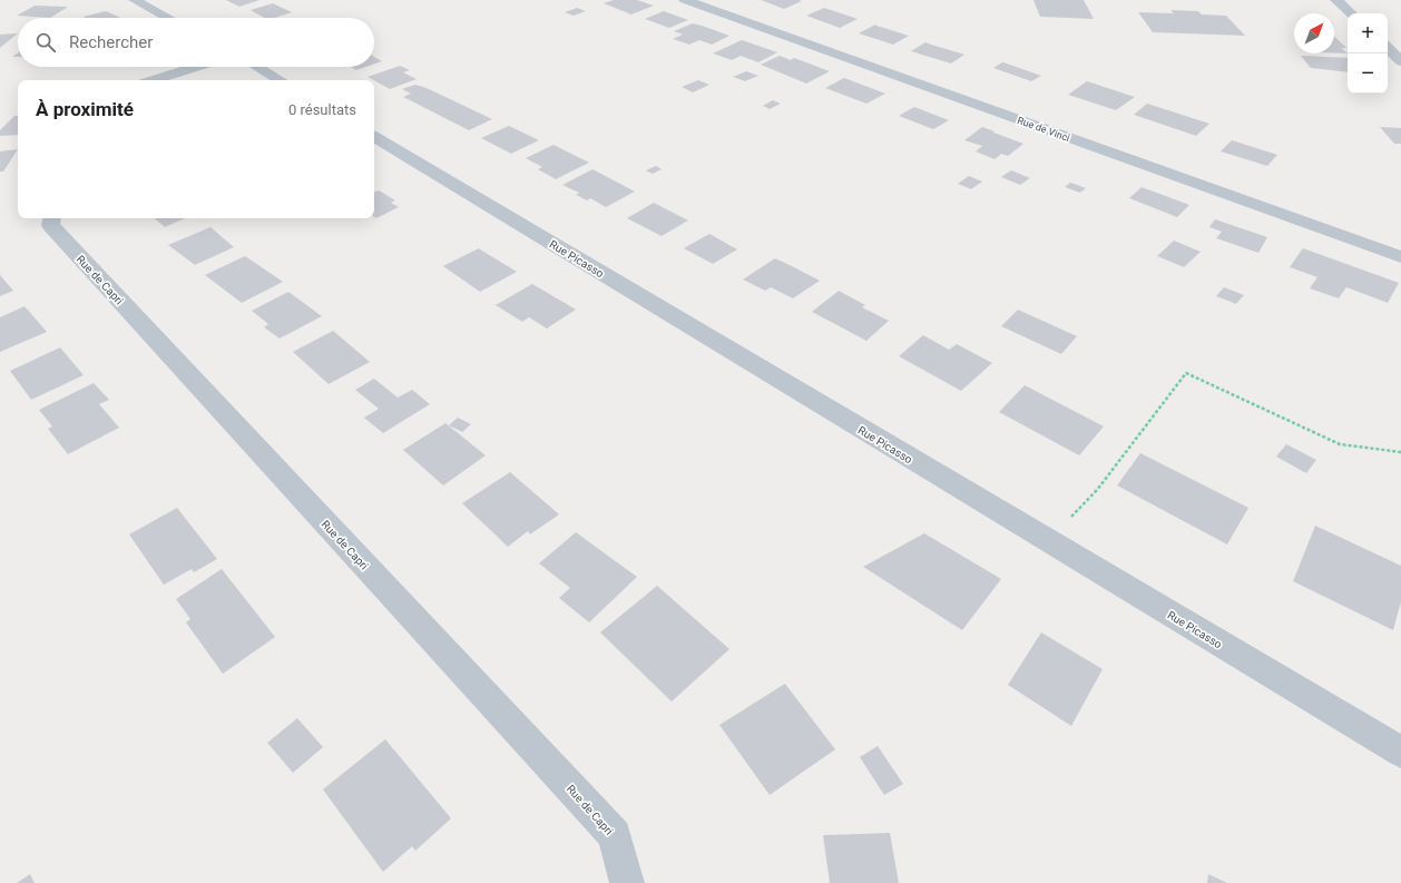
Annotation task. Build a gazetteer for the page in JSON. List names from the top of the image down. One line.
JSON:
{"streets":{"street":["Rue de Vinci","Rue Picasso","Rue de Capri"]},"north":"top right","page":{"map_buttons":["+","−"],"search":"Rechercher","heading":["À proximité","0 résultats"]}}
